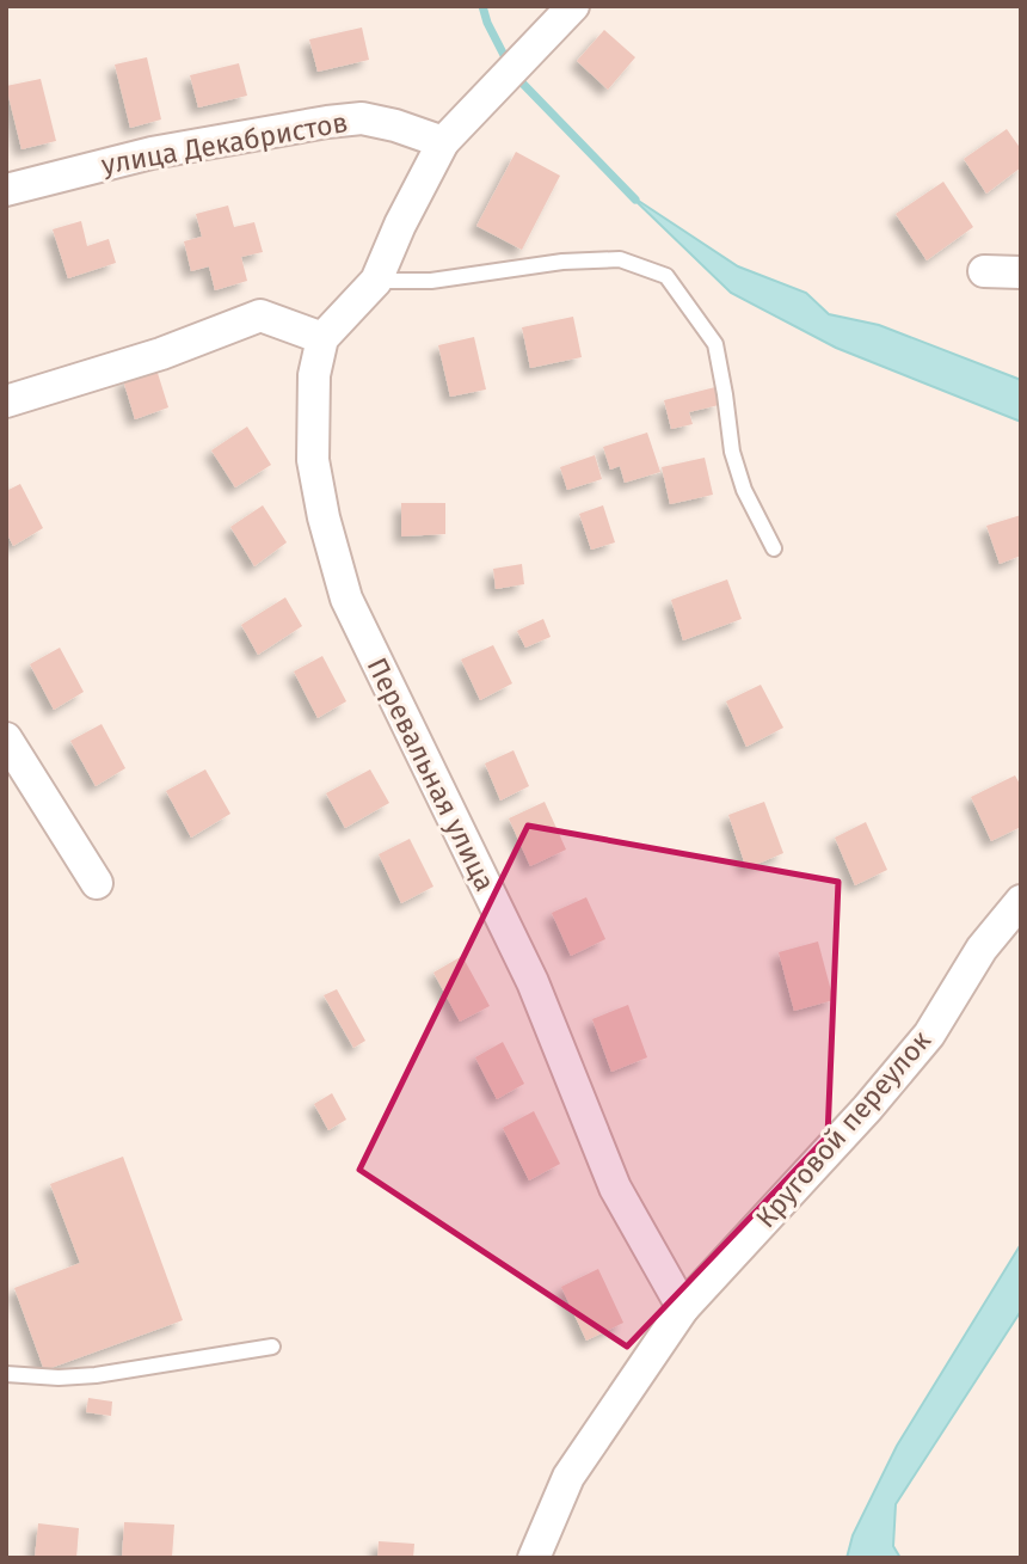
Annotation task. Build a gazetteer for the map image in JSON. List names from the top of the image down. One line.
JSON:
{"streets":{"street":["улица Декабристов","Перевальная улица","Круговой переулок"]},"crossings":[["Перевальная улица","Круговой переулок"]]}
